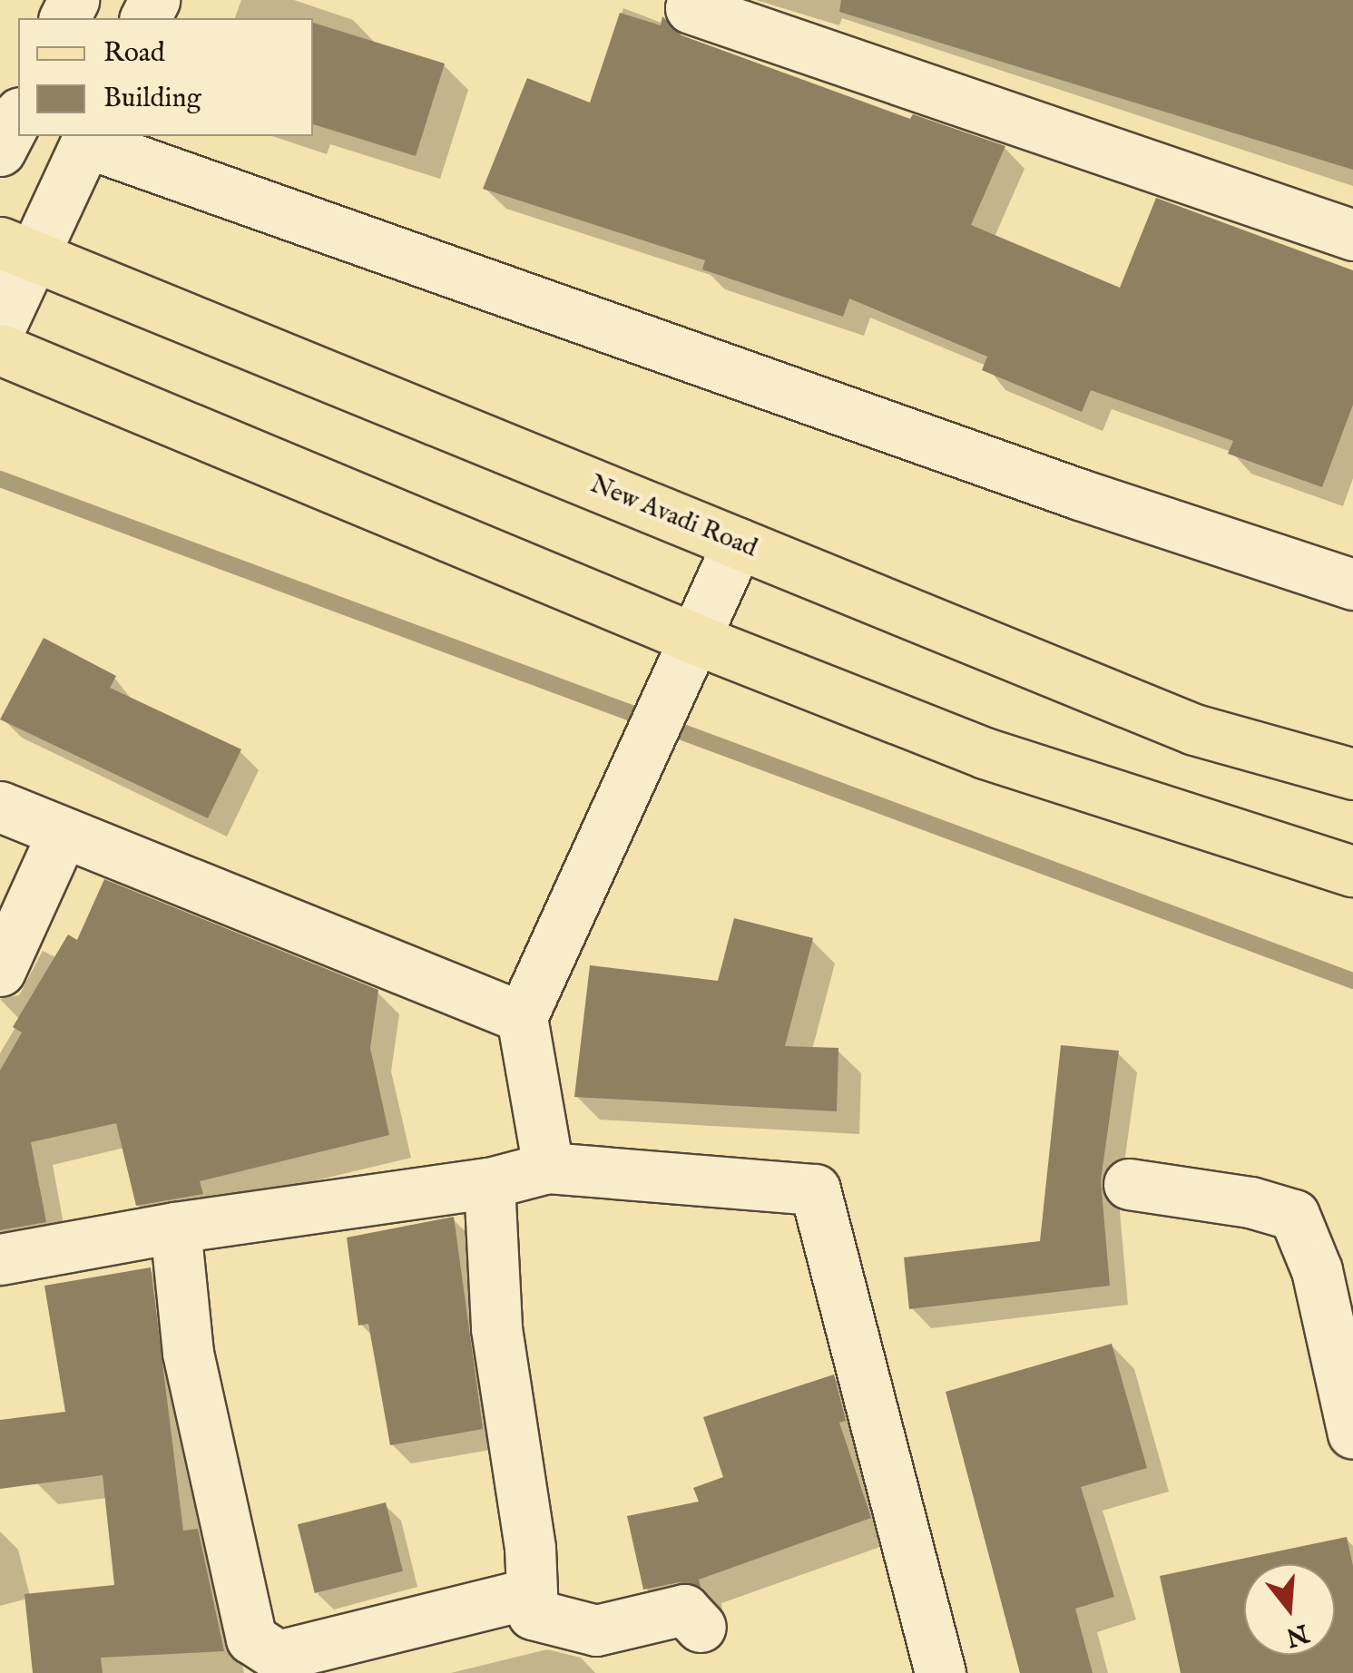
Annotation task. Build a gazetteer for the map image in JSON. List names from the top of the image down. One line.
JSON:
{"streets":{"main road":["New Avadi Road"]},"legend":["Road","Building"],"north":"bottom"}
